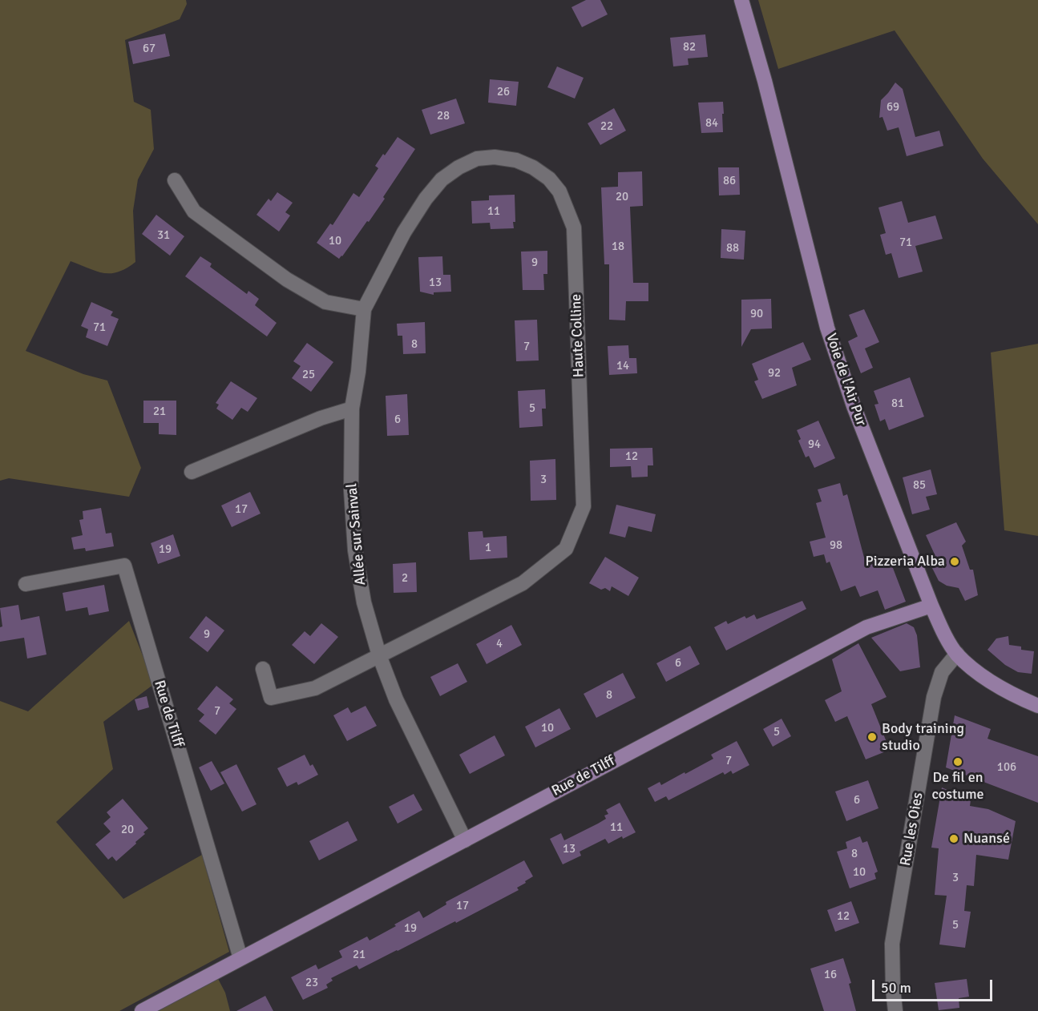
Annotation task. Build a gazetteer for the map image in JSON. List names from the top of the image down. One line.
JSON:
{"streets":{"main road":["Voie de l'Air Pur","Rue de Tilff"],"street":["Haute Colline","Allée sur Sainval","Rue les Oies"]},"crossings":[["Haute Colline","Allée sur Sainval"],["Voie de l'Air Pur","Rue de Tilff"],["Voie de l'Air Pur","Rue les Oies"],["Allée sur Sainval","Rue de Tilff"]],"places":["Pizzeria Alba","Body training studio","De fil en costume","Nuansé"],"house_numbers":["82","67","26","69","28","84","22","86","20","11","31","10","71","18","88","9","13","90","71","8","7","14","92","25","81","5","21","6","94","12","3","85","17","98","1","19","2","9","4","6","8","7","10","5","7","106","6","11","20","13","8","10","3","17","12","5","19","21","16","23"],"scale_bar":"50 m"}
